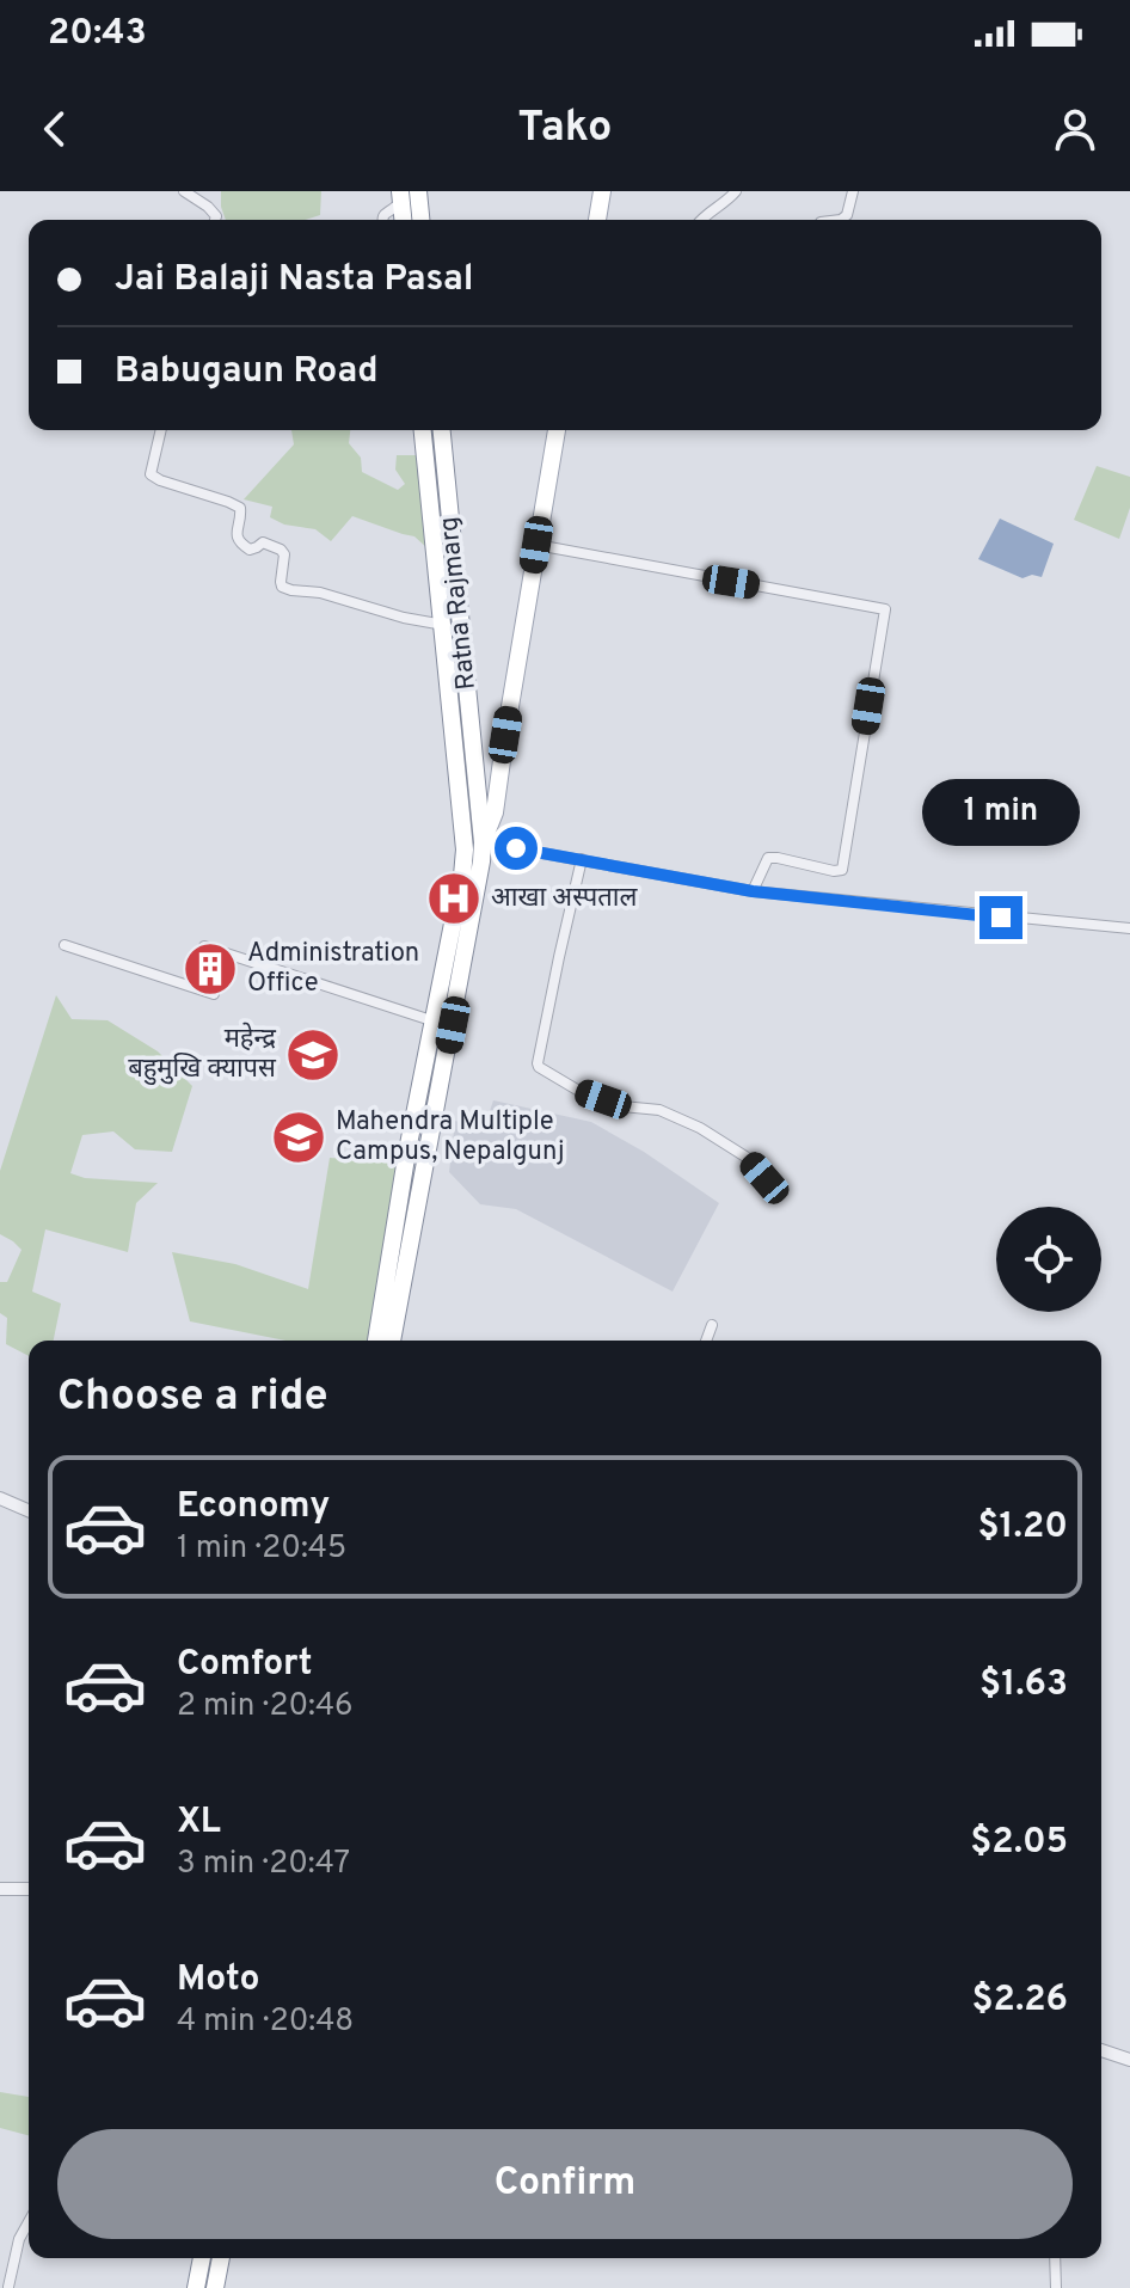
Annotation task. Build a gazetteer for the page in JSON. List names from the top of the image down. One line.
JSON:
{"streets":{"main road":["Ratna Rajmarg"]},"places":{"hospital":["आखा अस्पताल"],"building":["Administration Office"],"school or university":["महेन्द्र बहुमुखि क्यापस","Mahendra Multiple Campus, Nepalgunj"]},"page":{"status":"20:43","header":"Tako","banner":["Jai Balaji Nasta Pasal","Babugaun Road"],"bubble":"1 min","heading":"Choose a ride","list":[{"name":"Economy","note":"1 min · 20:45","value":"$1.20"},{"name":"Comfort","note":"2 min · 20:46","value":"$1.63"},{"name":"XL","note":"3 min · 20:47","value":"$2.05"},{"name":"Moto","note":"4 min · 20:48","value":"$2.26"}],"buttons":"Confirm"}}
